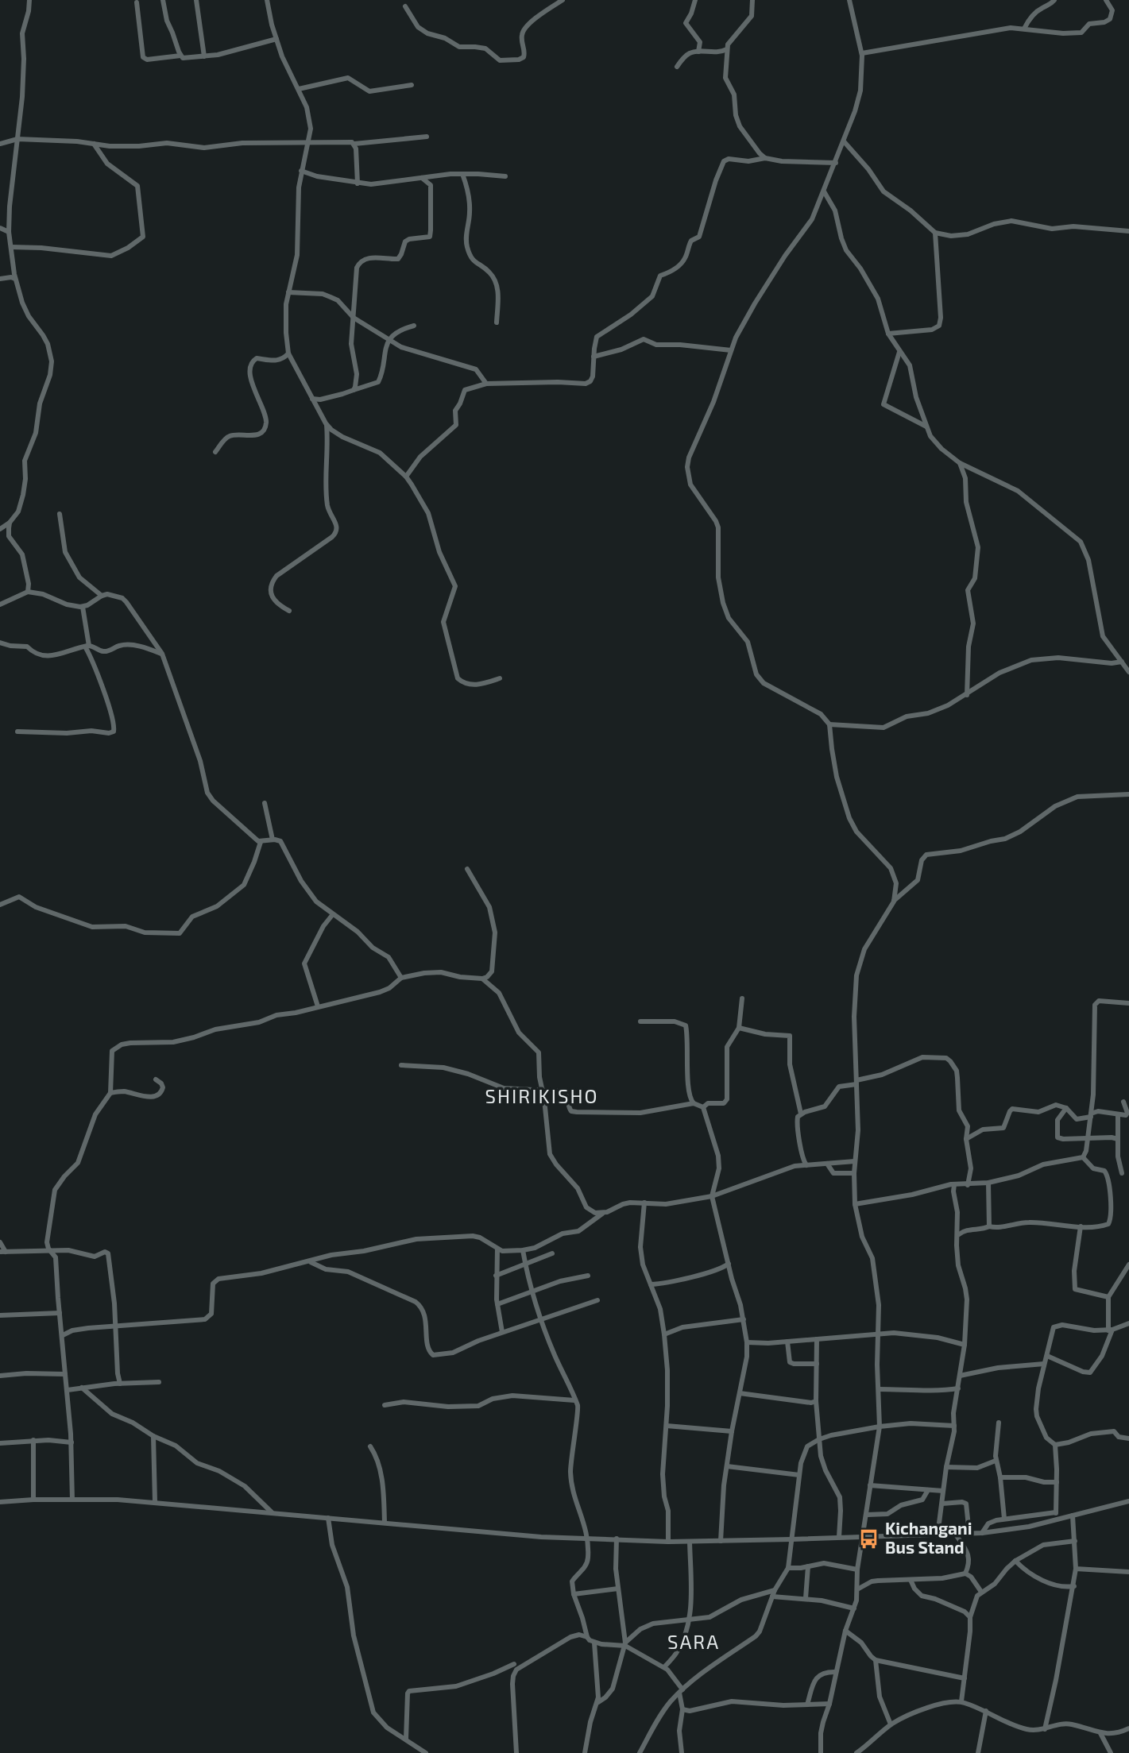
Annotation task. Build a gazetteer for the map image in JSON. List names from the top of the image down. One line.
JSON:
{"districts":["SHIRIKISHO","SARA"],"places":{"bus stop":["Kichangani Bus Stand"]}}
